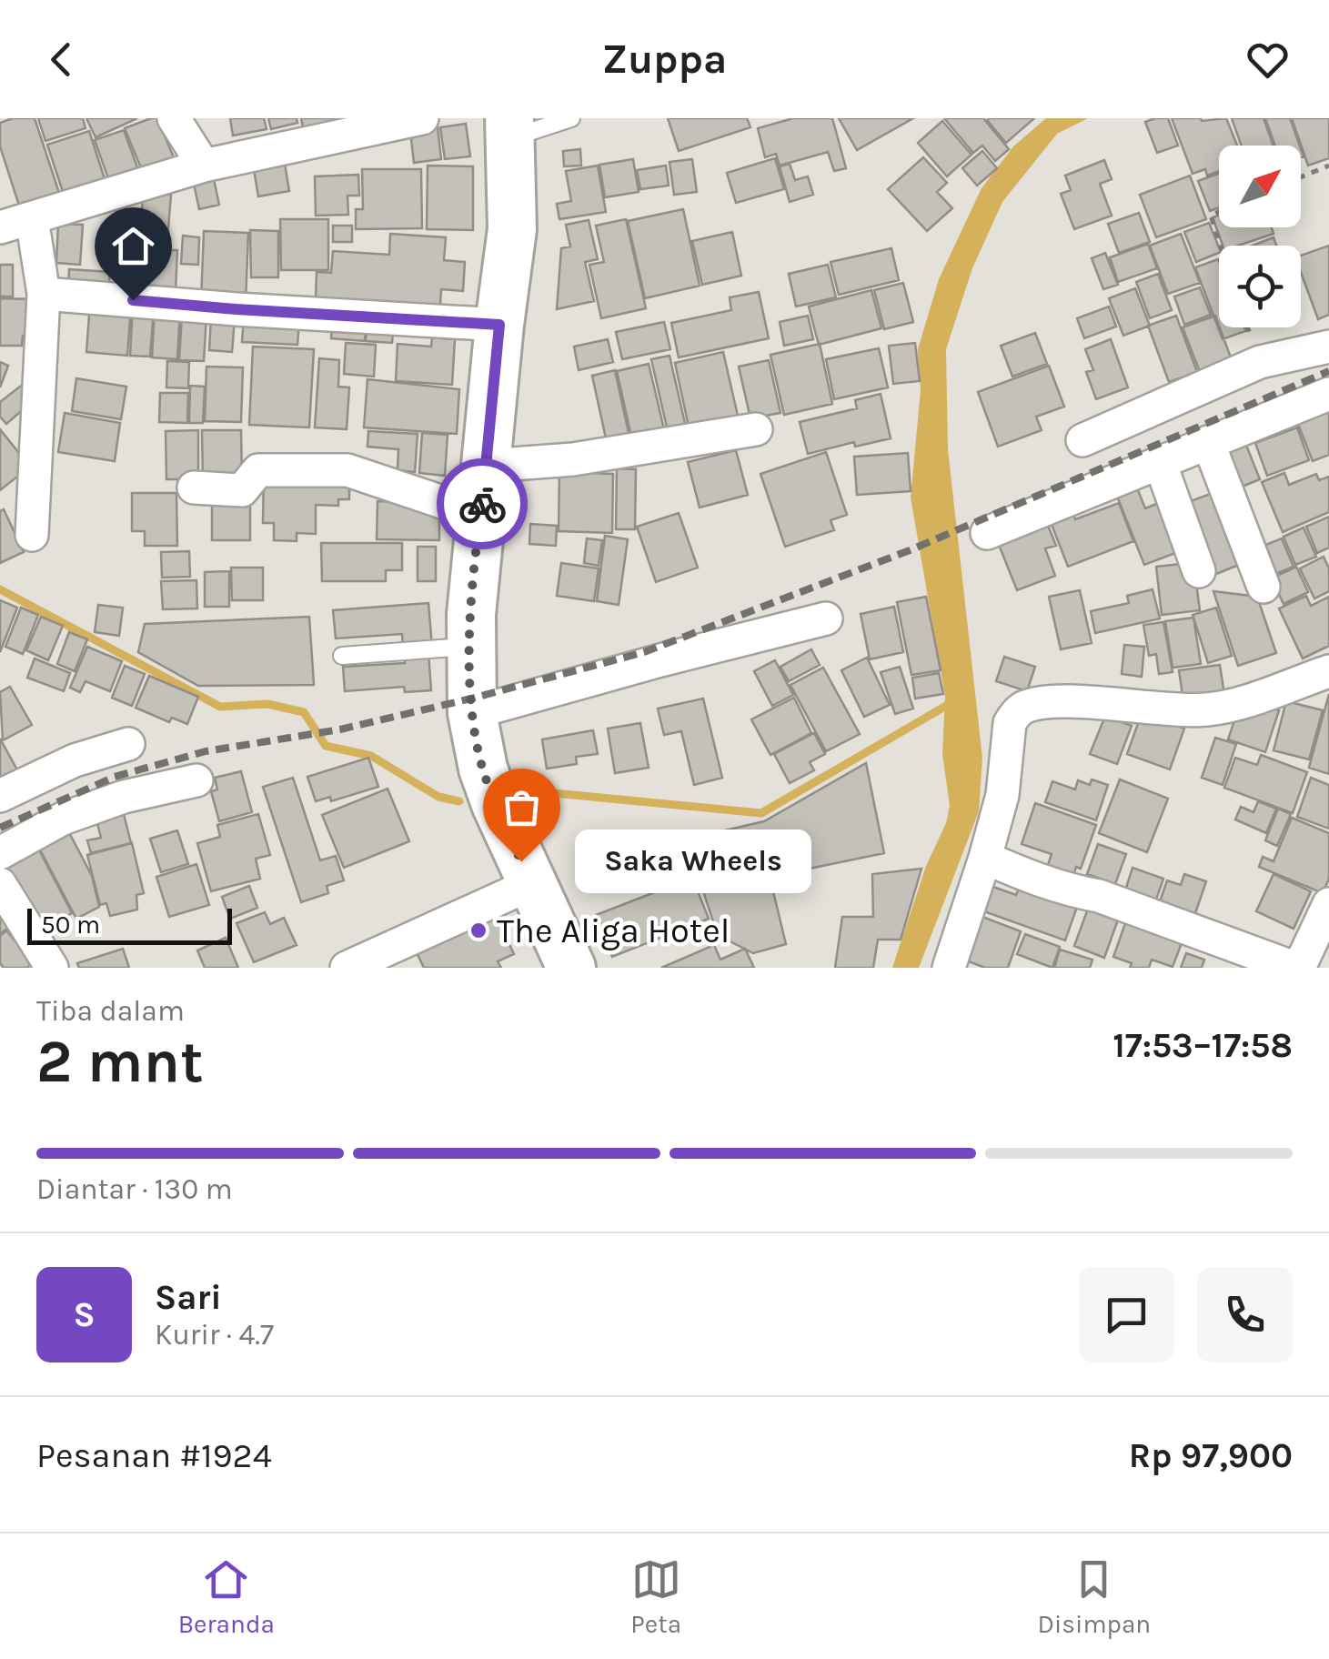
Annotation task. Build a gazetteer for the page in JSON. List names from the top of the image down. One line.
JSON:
{"places":["Saka Wheels","The Aliga Hotel"],"scale_bar":"50 m","north":"top right","page":{"header":"Zuppa","bubble":"Saka Wheels","scale":"50 m","heading":["2 mnt","Tiba dalam","17:53–17:58"],"panel":["Sari","Kurir · 4.7","Pesanan #1924","Rp 97,900"],"bar":"Diantar · 130 m","round":"S","tabs":["Beranda","Peta","Disimpan"]}}
